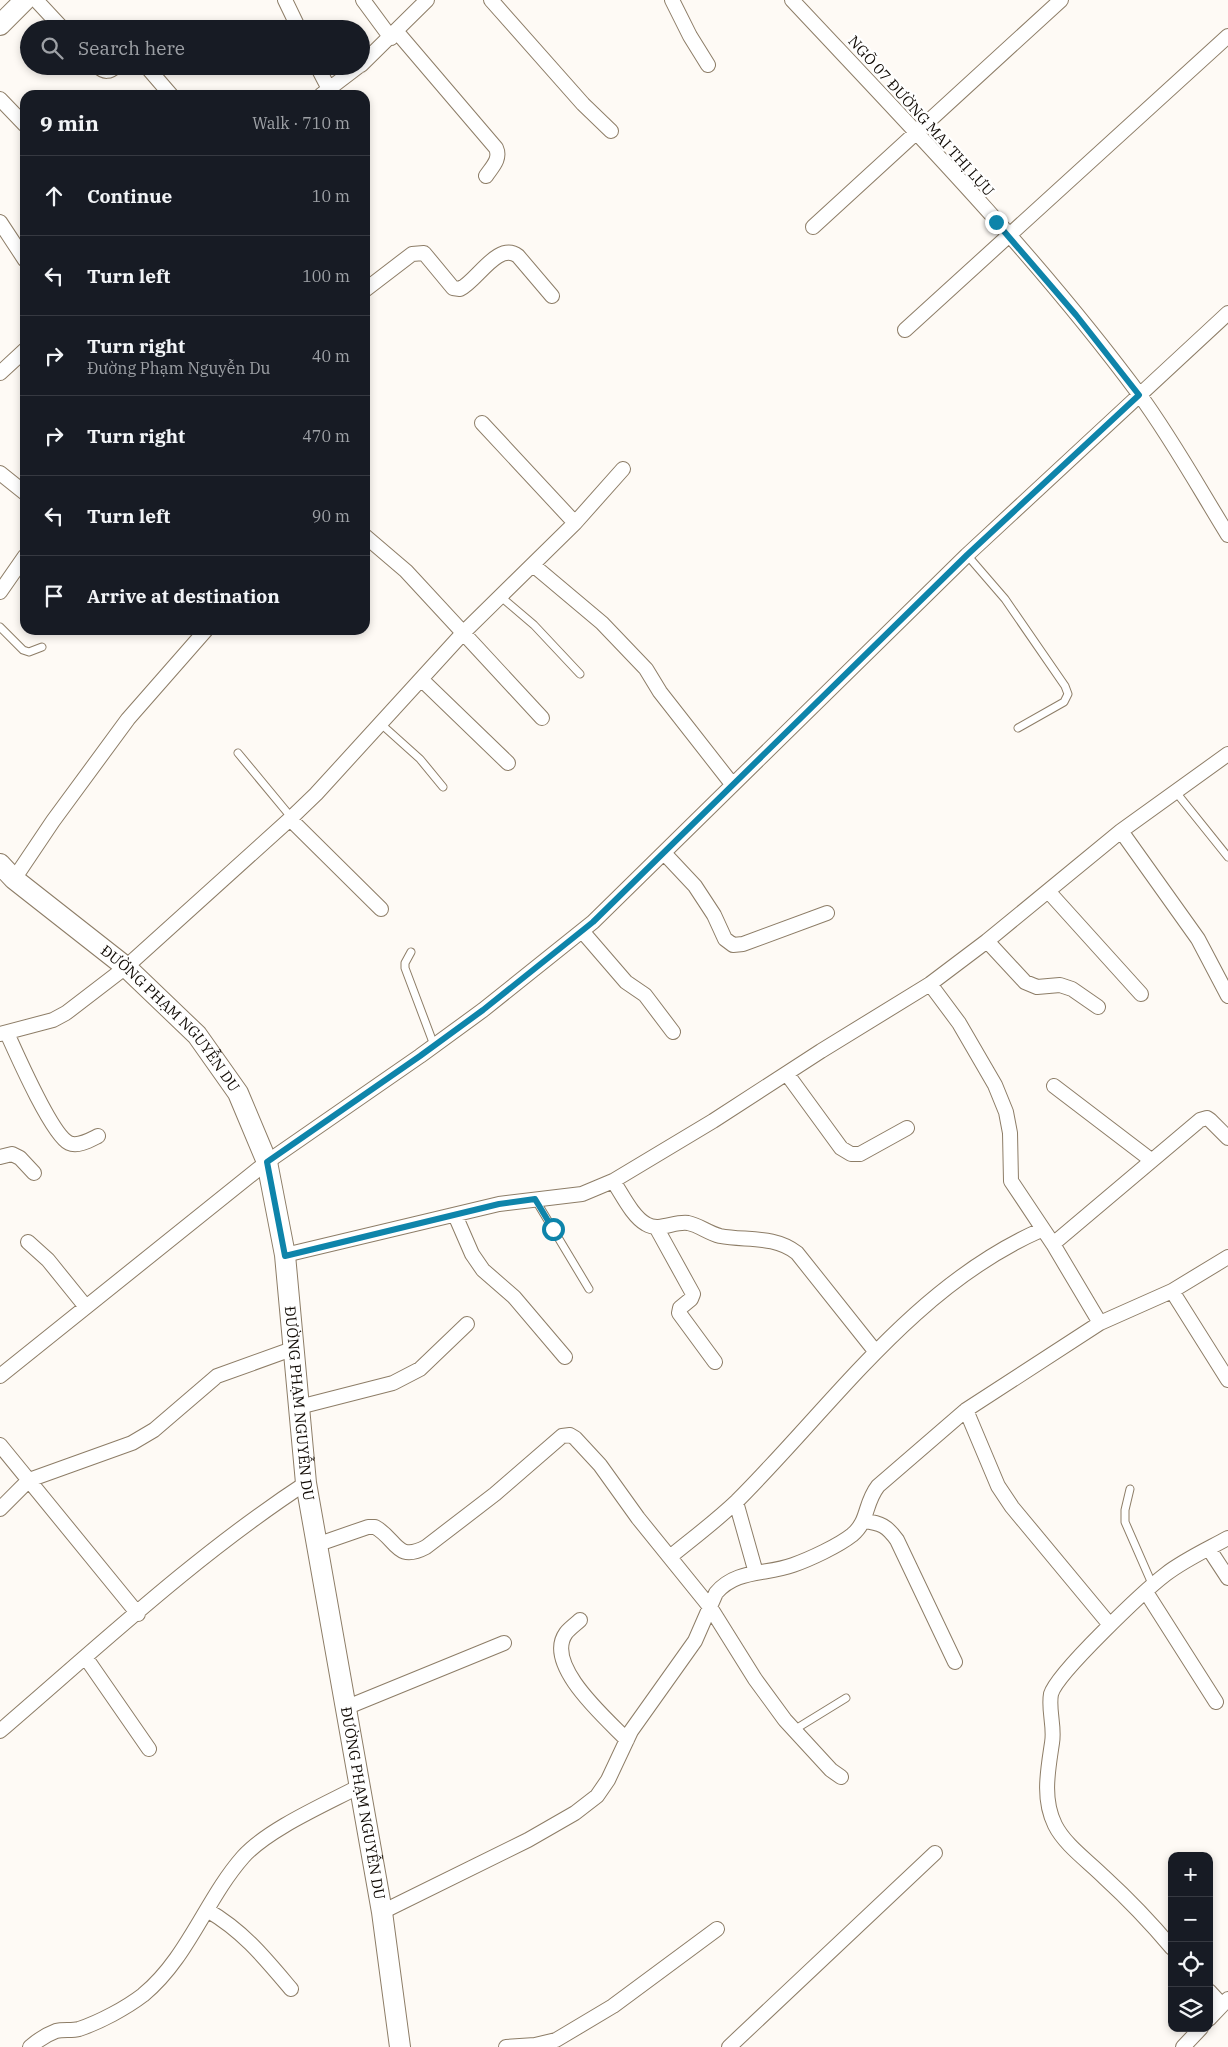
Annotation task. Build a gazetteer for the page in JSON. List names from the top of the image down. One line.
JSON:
{"streets":{"main road":["ĐƯỜNG PHẠM NGUYỄN DU"],"street":["NGÕ 07 ĐƯỜNG MAI THỊ LỰU"]},"page":{"search":"Search here","heading":["9 min","Walk · 710 m"],"list":[["Continue","10 m"],["Turn left","100 m"],["Turn right","Đường Phạm Nguyễn Du","40 m"],["Turn right","470 m"],["Turn left","90 m"],"Arrive at destination"],"map_buttons":["+","−"]}}
